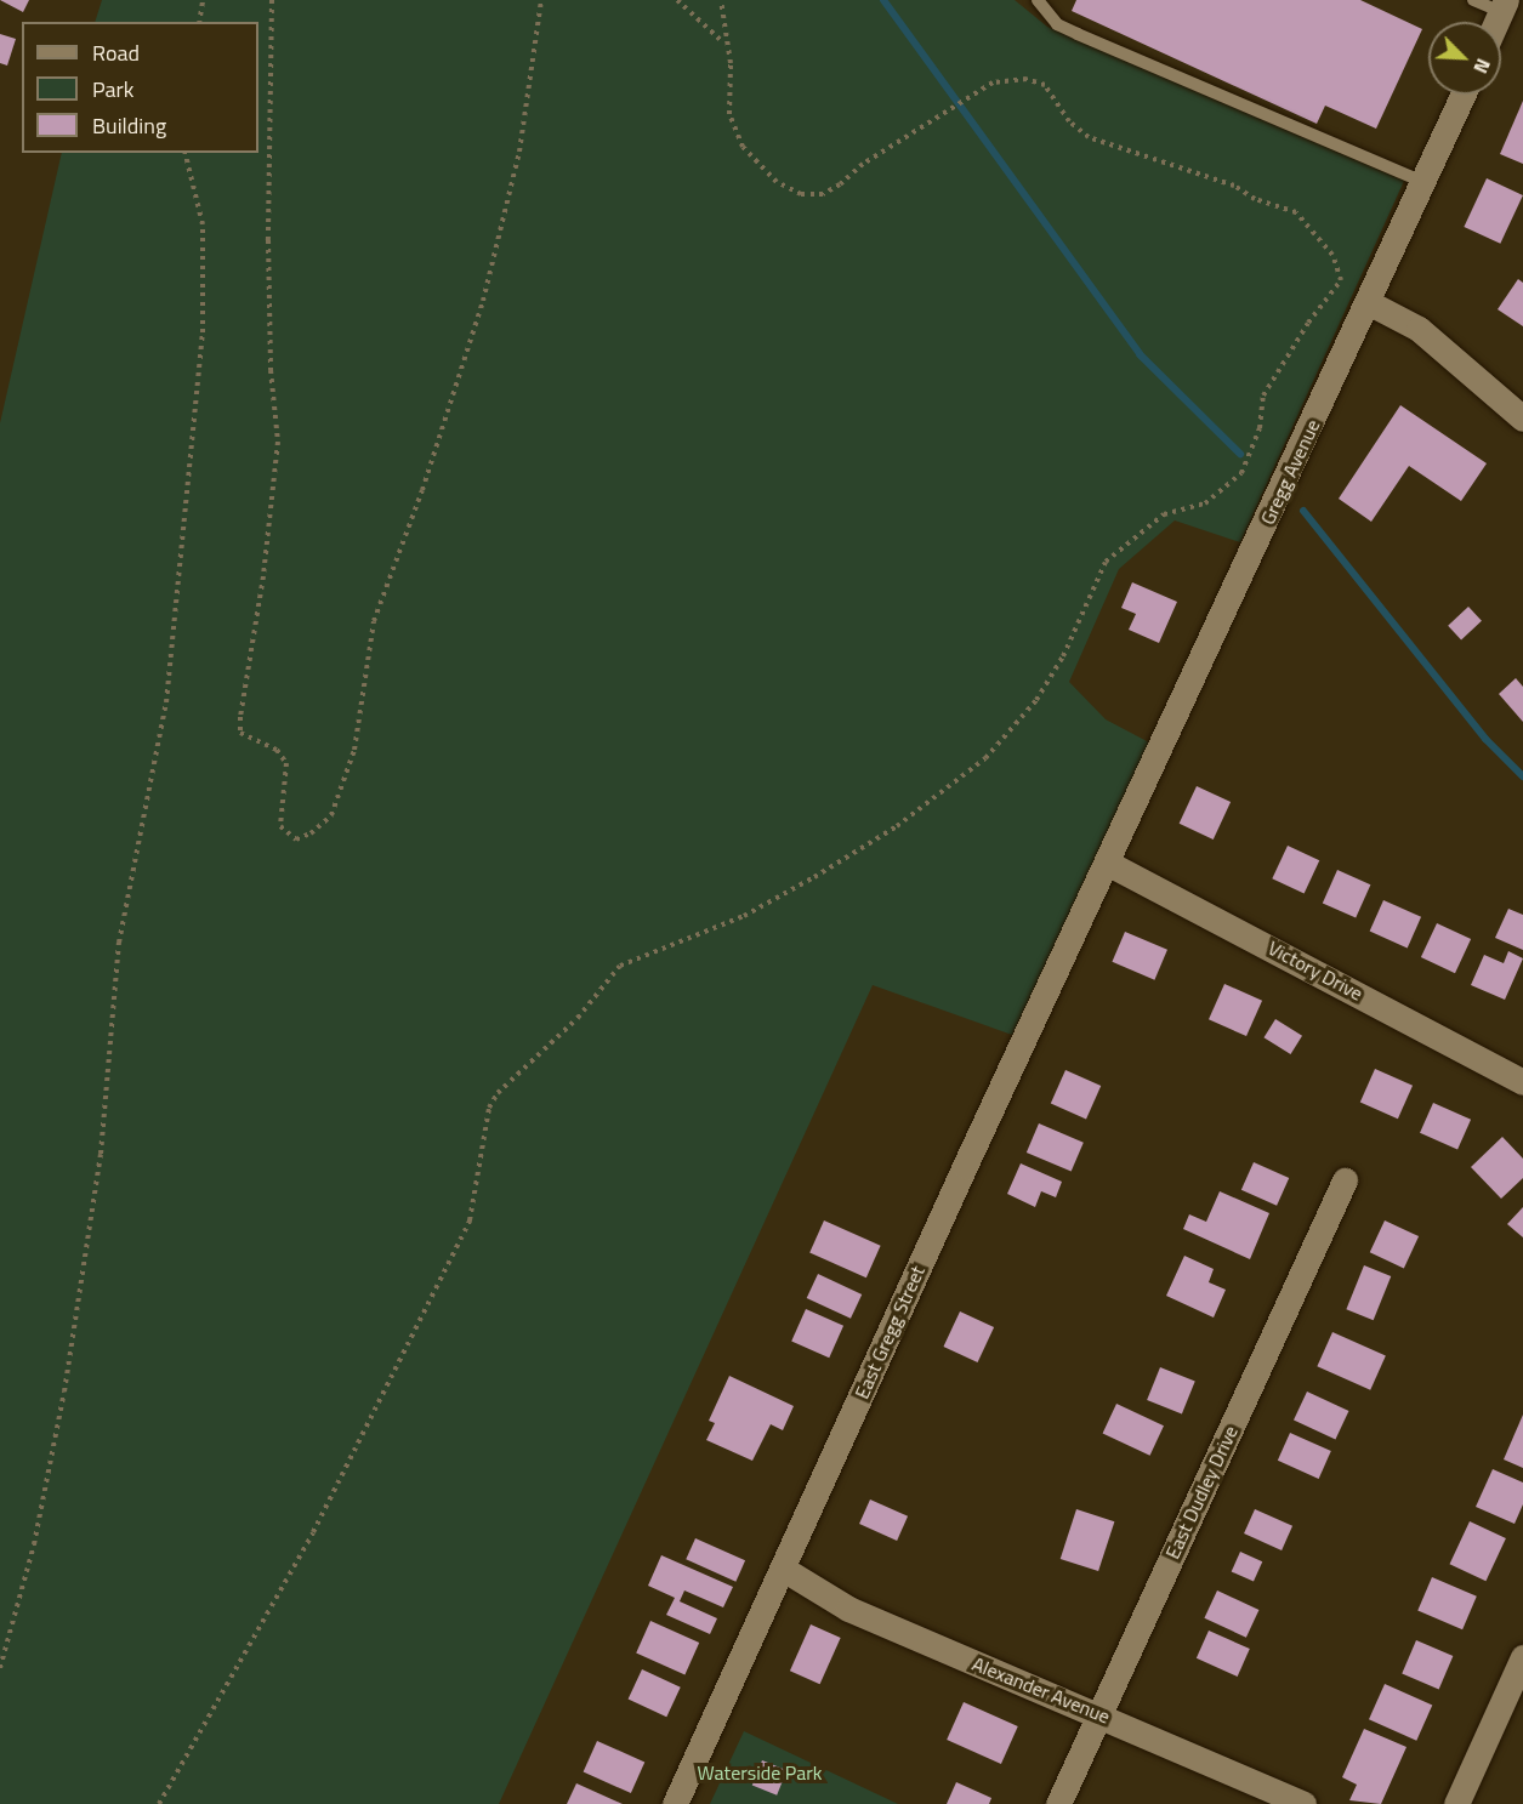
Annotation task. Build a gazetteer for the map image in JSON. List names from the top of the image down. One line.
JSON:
{"streets":{"street":["Gregg Avenue","Victory Drive","East Gregg Street","East Dudley Drive","Alexander Avenue"]},"crossings":[["Gregg Avenue","Victory Drive"],["Gregg Avenue","East Gregg Street"],["Victory Drive","East Gregg Street"],["East Gregg Street","Alexander Avenue"],["East Dudley Drive","Alexander Avenue"]],"parks":["Waterside Park"],"legend":["Road","Park","Building"],"north":"bottom right"}
